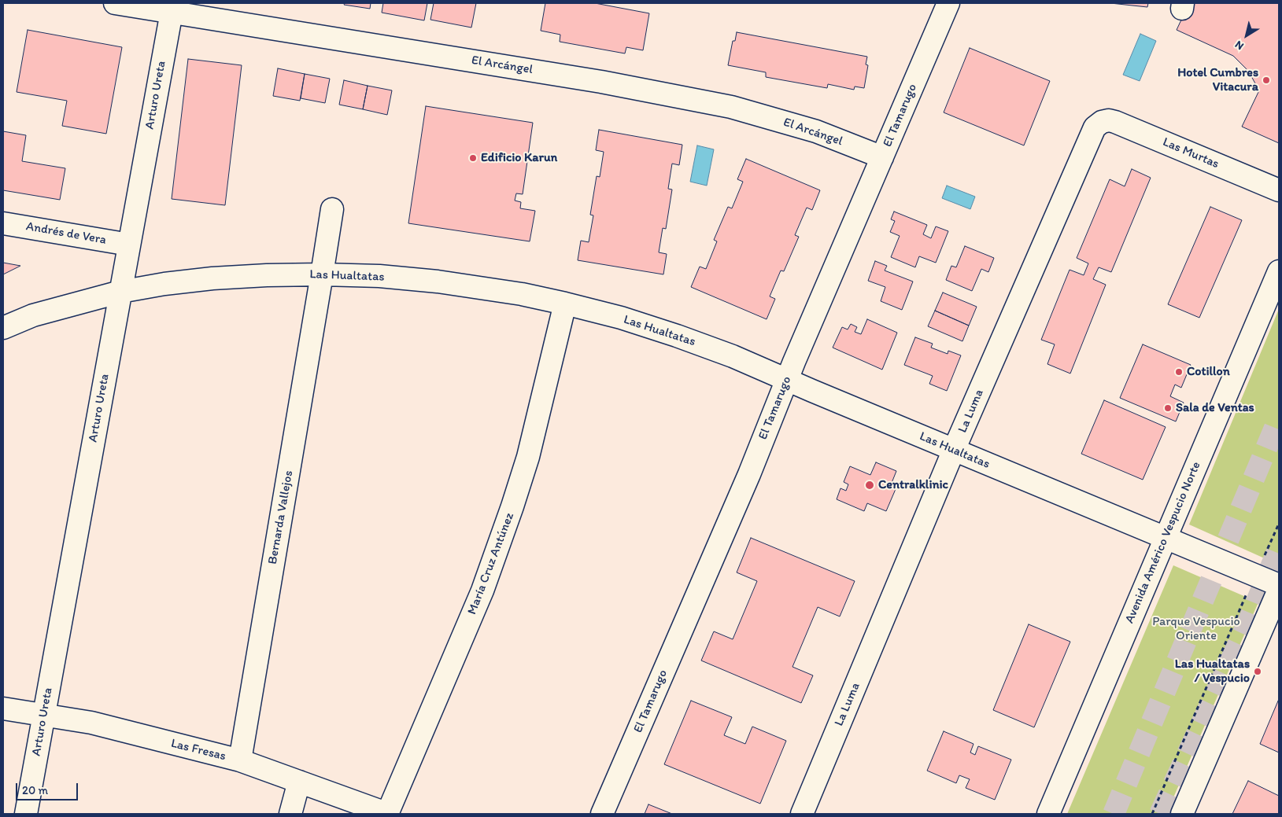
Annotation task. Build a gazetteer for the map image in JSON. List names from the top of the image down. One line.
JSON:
{"streets":{"street":["El Arcángel","Arturo Ureta","El Tamarugo","Las Murtas","Andrés de Vera","Las Hualtatas","La Luma","Bernarda Vallejos","Avenida Américo Vespucio Norte","María Cruz Antúnez","Las Fresas"]},"crossings":[["El Arcángel","Arturo Ureta"],["El Arcángel","El Tamarugo"],["Arturo Ureta","Andrés de Vera"],["Arturo Ureta","Las Hualtatas"],["Arturo Ureta","Las Fresas"],["El Tamarugo","Las Hualtatas"],["Las Murtas","La Luma"],["Las Hualtatas","La Luma"],["Las Hualtatas","Bernarda Vallejos"],["Las Hualtatas","Avenida Américo Vespucio Norte"],["Las Hualtatas","María Cruz Antúnez"],["Bernarda Vallejos","Las Fresas"],["María Cruz Antúnez","Las Fresas"]],"parks":["Parque Vespucio Oriente"],"places":["Hotel Cumbres Vitacura","Edificio Karun","Cotillon","Sala de Ventas","Centralklinic","Las Hualtatas / Vespucio"],"scale_bar":"20 m","north":"bottom left"}
